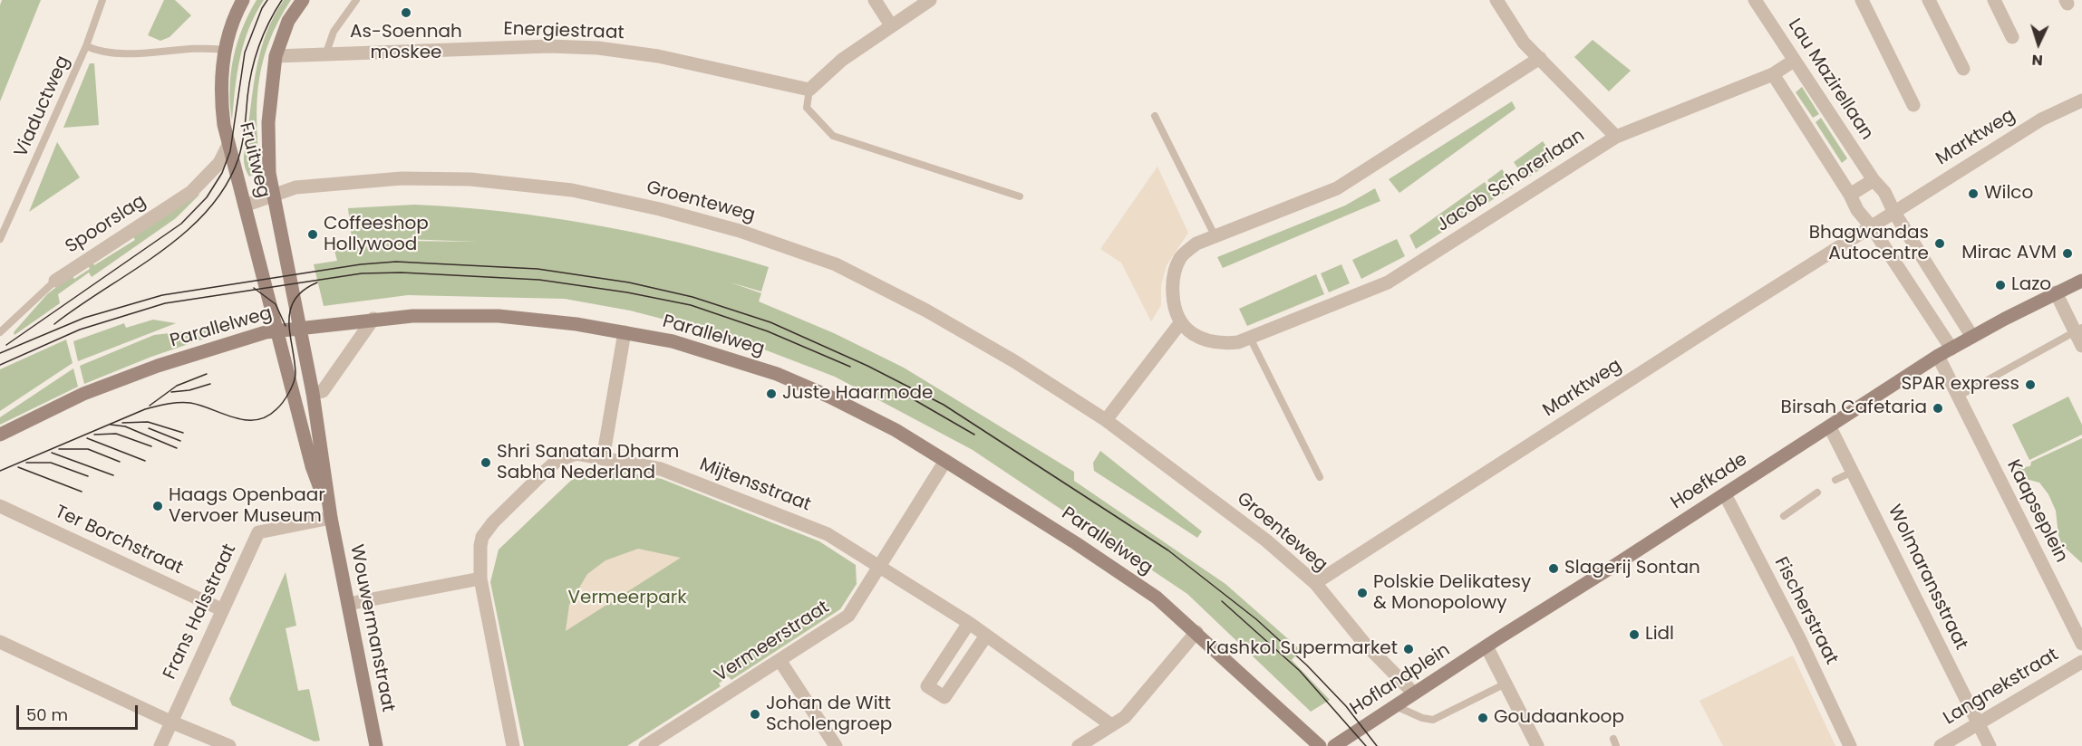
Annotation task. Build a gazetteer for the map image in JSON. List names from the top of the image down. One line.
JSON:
{"streets":{"street":["Energiestraat","Lau Mazirellaan","Marktweg","Fruitweg","Jacob Schorerlaan","Groenteweg","Spoorslag","Parallelweg","Hoefkade","Mijtensstraat","Kaapseplein","Ter Borchstraat","Wolmaransstraat","Fischerstraat","Frans Halsstraat","Wouwermanstraat","Vermeerstraat","Hoflandplein","Langnekstraat"],"lane":["Viaductweg"]},"crossings":[["Energiestraat","Fruitweg"],["Lau Mazirellaan","Marktweg"],["Lau Mazirellaan","Jacob Schorerlaan"],["Viaductweg","Fruitweg"],["Marktweg","Groenteweg"],["Fruitweg","Groenteweg"],["Fruitweg","Spoorslag"],["Fruitweg","Parallelweg"],["Fruitweg","Wouwermanstraat"],["Groenteweg","Hoflandplein"],["Parallelweg","Wouwermanstraat"],["Parallelweg","Vermeerstraat"],["Hoefkade","Kaapseplein"],["Hoefkade","Wolmaransstraat"],["Hoefkade","Fischerstraat"],["Hoefkade","Hoflandplein"],["Mijtensstraat","Vermeerstraat"],["Ter Borchstraat","Frans Halsstraat"],["Wolmaransstraat","Langnekstraat"],["Frans Halsstraat","Wouwermanstraat"]],"parks":["Vermeerpark"],"places":["As-Soennah moskee","Wilco","Coffeeshop Hollywood","Bhagwandas Autocentre","Mirac AVM","Lazo","SPAR express","Juste Haarmode","Birsah Cafetaria","Shri Sanatan Dharm Sabha Nederland","Haags Openbaar Vervoer Museum","Slagerij Sontan","Polskie Delikatesy & Monopolowy","Lidl","Kashkol Supermarket","Johan de Witt Scholengroep","Goudaankoop"],"scale_bar":"50 m","north":"bottom"}
